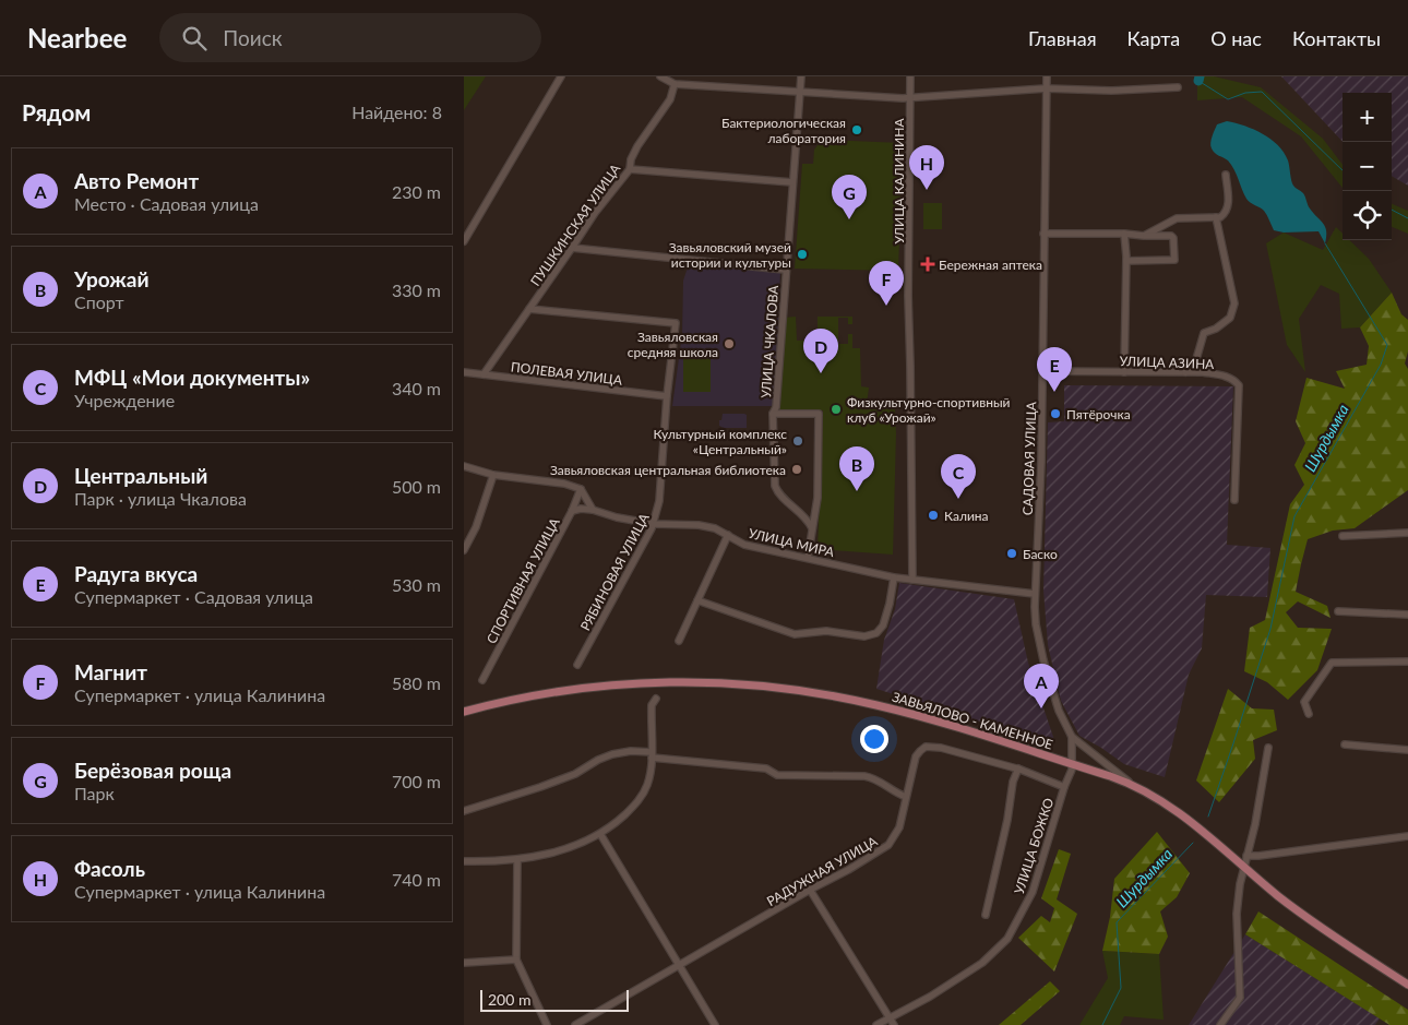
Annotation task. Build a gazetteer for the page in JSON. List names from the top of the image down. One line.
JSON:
{"streets":{"main road":["ЗАВЬЯЛОВО - КАМЕННОЕ"],"street":["УЛИЦА КАЛИНИНА","ПУШКИНСКАЯ УЛИЦА","УЛИЦА ЧКАЛОВА","УЛИЦА АЗИНА","ПОЛЕВАЯ УЛИЦА","САДОВАЯ УЛИЦА","УЛИЦА МИРА","РЯБИНОВАЯ УЛИЦА","СПОРТИВНАЯ УЛИЦА","УЛИЦА БОЖКО","РАДУЖНАЯ УЛИЦА"]},"crossings":[["УЛИЦА КАЛИНИНА","УЛИЦА МИРА"],["ПУШКИНСКАЯ УЛИЦА","ПОЛЕВАЯ УЛИЦА"],["ПУШКИНСКАЯ УЛИЦА","РЯБИНОВАЯ УЛИЦА"],["УЛИЦА АЗИНА","САДОВАЯ УЛИЦА"],["ПОЛЕВАЯ УЛИЦА","РЯБИНОВАЯ УЛИЦА"],["САДОВАЯ УЛИЦА","УЛИЦА МИРА"],["САДОВАЯ УЛИЦА","УЛИЦА БОЖКО"],["УЛИЦА МИРА","РЯБИНОВАЯ УЛИЦА"],["ЗАВЬЯЛОВО - КАМЕННОЕ","УЛИЦА БОЖКО"],["УЛИЦА БОЖКО","РАДУЖНАЯ УЛИЦА"]],"water":["Шурдымка"],"places":{"other":["Бактериологическая лаборатория","Завьяловский музей истории и культуры","Завьяловская средняя школа","Физкультурно-спортивный клуб «Урожай»","Пятёрочка","Культурный комплекс «Центральный»","Завьяловская центральная библиотека","Калина","Баско"],"health":["Бережная аптека"]},"scale_bar":"200 m","page":{"header":"Nearbee","search":"Поиск","nav":["Главная","Карта","О нас","Контакты"],"heading":["Рядом","Найдено: 8"],"map_buttons":["+","−"],"pins":["H","G","F","D","E","B","C","A"],"list":[{"mark":"A","name":"Авто Ремонт","note":"Место · Садовая улица","value":"230 m"},{"mark":"B","name":"Урожай","note":"Спорт","value":"330 m"},{"mark":"C","name":"МФЦ «Мои документы»","note":"Учреждение","value":"340 m"},{"mark":"D","name":"Центральный","note":"Парк · улица Чкалова","value":"500 m"},{"mark":"E","name":"Радуга вкуса","note":"Супермаркет · Садовая улица","value":"530 m"},{"mark":"F","name":"Магнит","note":"Супермаркет · улица Калинина","value":"580 m"},{"mark":"G","name":"Берёзовая роща","note":"Парк","value":"700 m"},{"mark":"H","name":"Фасоль","note":"Супермаркет · улица Калинина","value":"740 m"}],"scale":"200 m"}}
